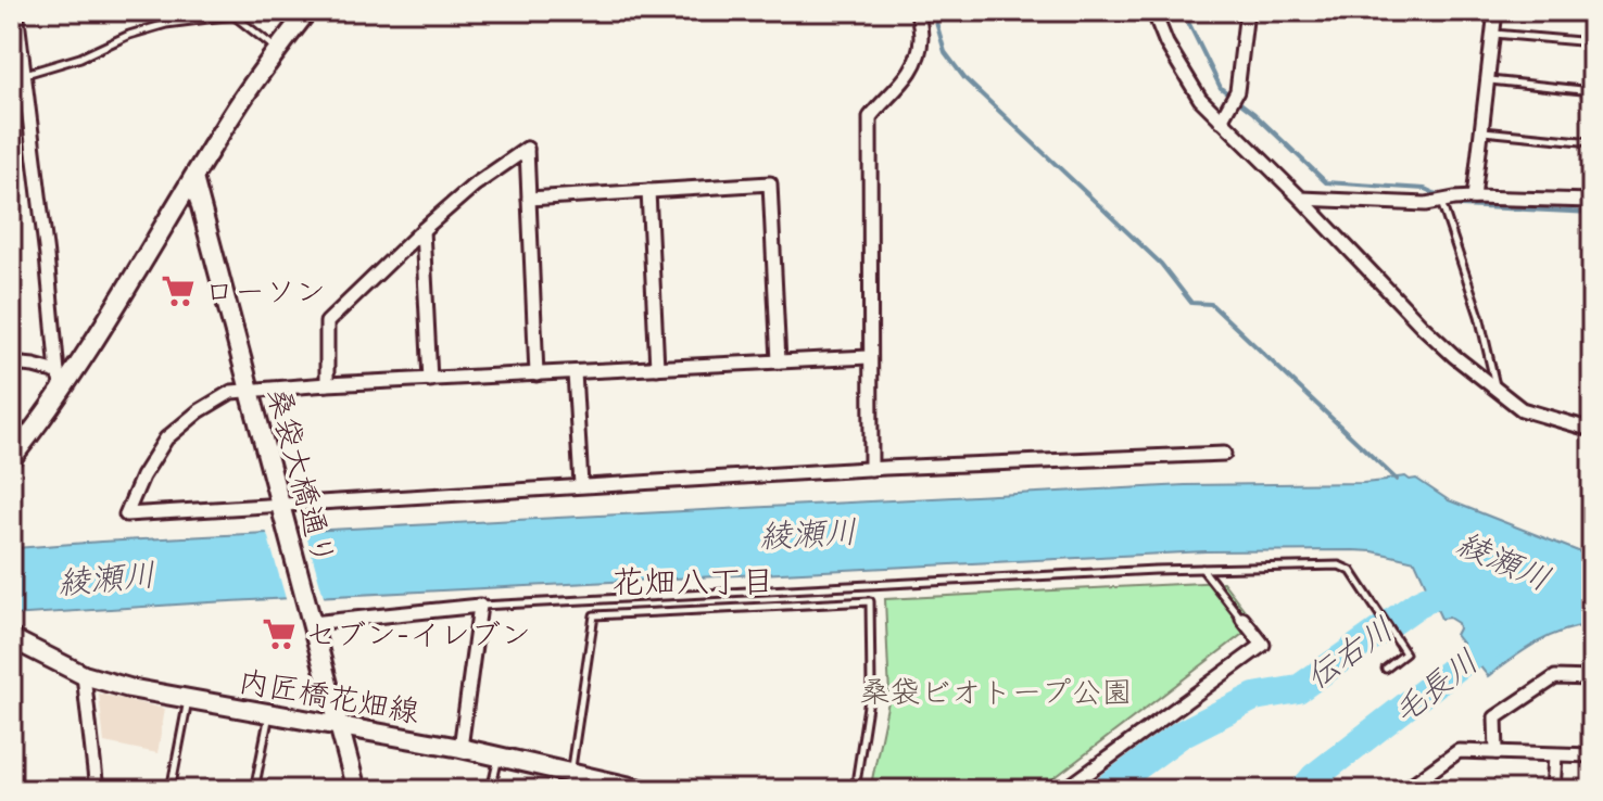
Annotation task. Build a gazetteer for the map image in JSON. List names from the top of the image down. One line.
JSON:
{"streets":{"street":["桑袋大橋通り","内匠橋花畑線"]},"crossings":[["桑袋大橋通り","内匠橋花畑線"]],"districts":["花畑八丁目"],"water":["綾瀬川","伝右川","毛長川"],"parks":["桑袋ビオトープ公園"],"places":{"supermarket":["ローソン","セブン-イレブン"]}}
